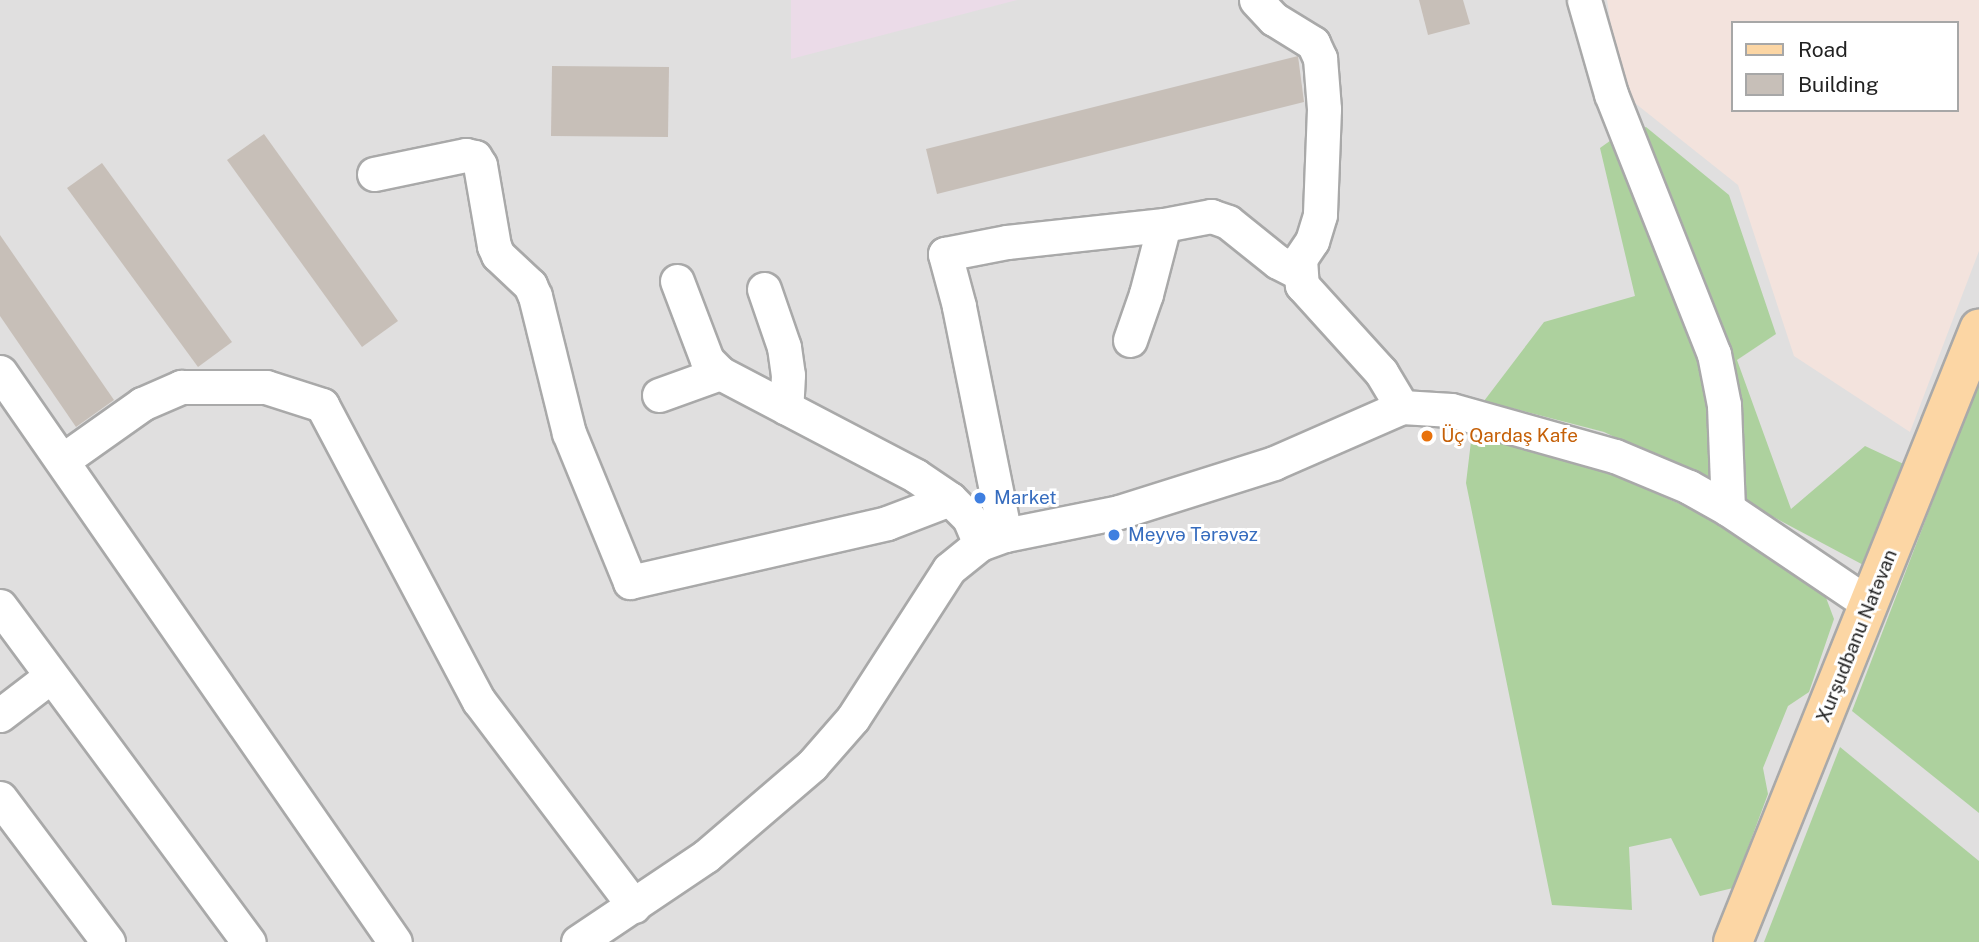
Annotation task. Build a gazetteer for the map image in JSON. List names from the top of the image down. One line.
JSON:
{"streets":{"main road":["Xurşudbanu Natəvan"]},"places":["Üç Qardaş Kafe","Market","Meyvə Tərəvəz"],"legend":["Road","Building"]}
